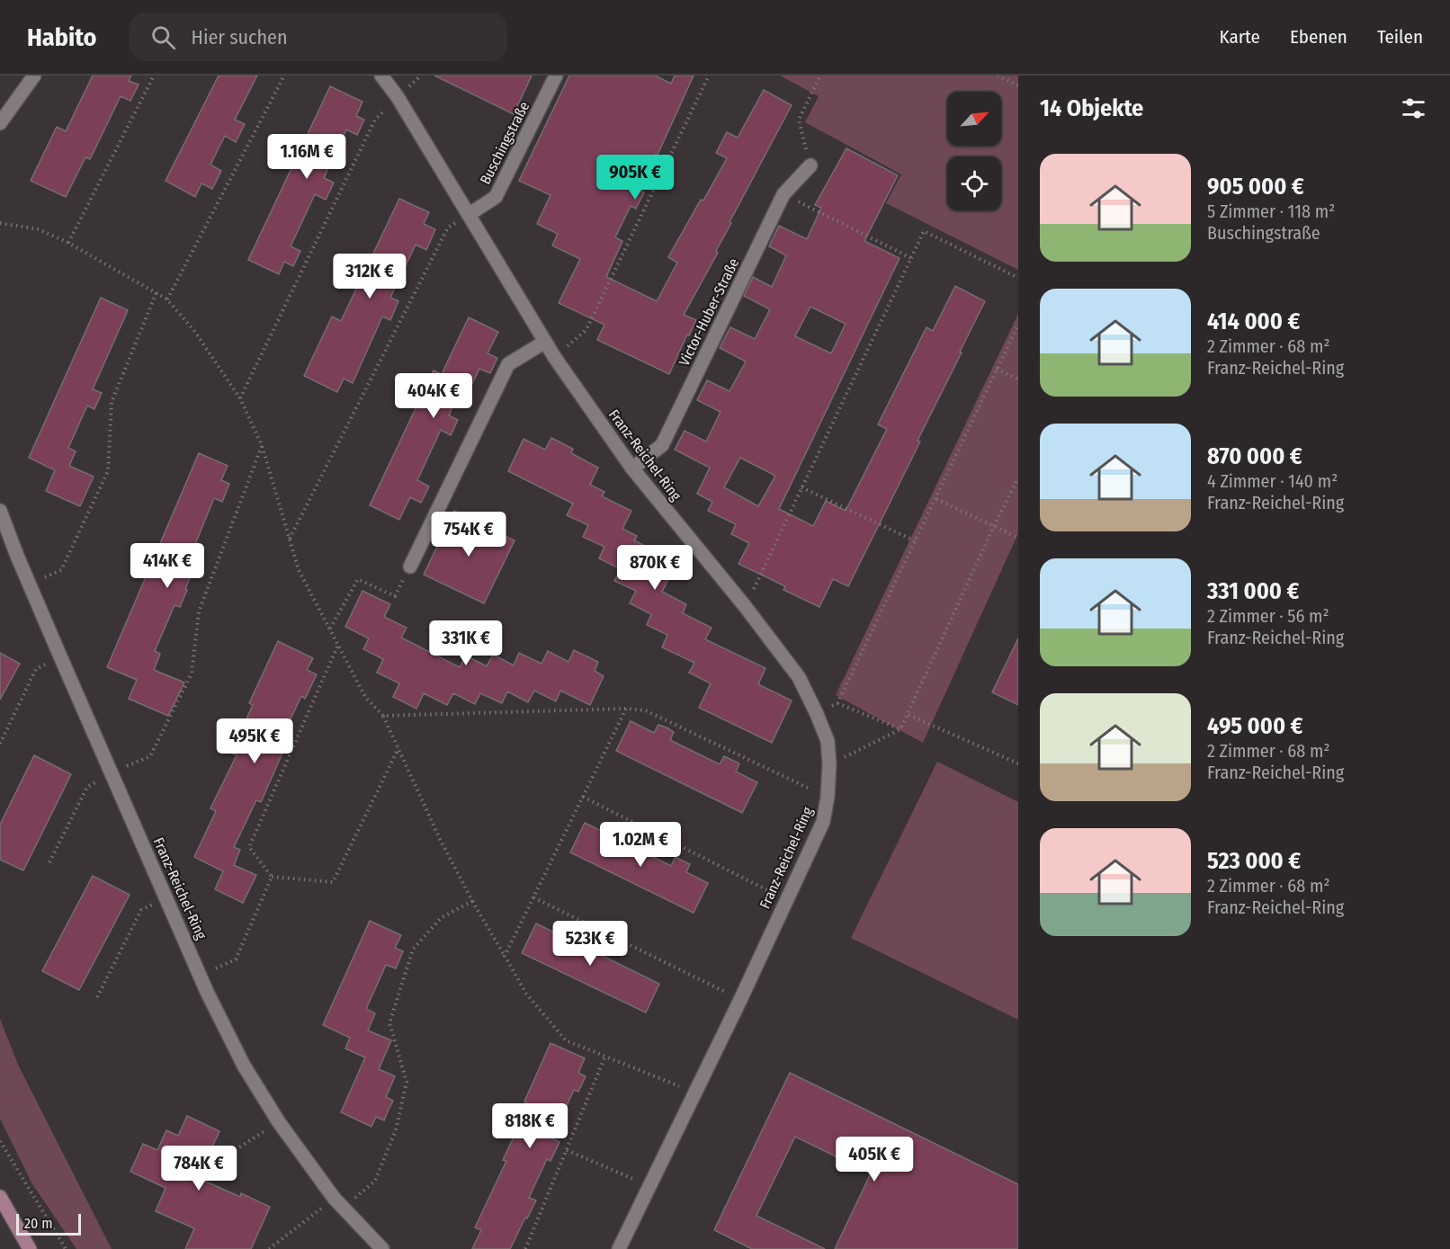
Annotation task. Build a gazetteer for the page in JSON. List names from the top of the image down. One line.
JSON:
{"streets":{"street":["Buschingstraße","Victor-Huber-Straße","Franz-Reichel-Ring"]},"crossings":[["Buschingstraße","Franz-Reichel-Ring"],["Victor-Huber-Straße","Franz-Reichel-Ring"]],"scale_bar":"20 m","north":"top right","page":{"header":"Habito","search":"Hier suchen","nav":["Karte","Ebenen","Teilen"],"heading":"14 Objekte","price":["1.16M €","905K €","312K €","404K €","754K €","414K €","870K €","331K €","495K €","1.02M €","523K €","818K €","405K €","784K €"],"list":[{"name":"905 000 €","note":"5 Zimmer · 118 m² · Buschingstraße"},{"name":"414 000 €","note":"2 Zimmer · 68 m² · Franz-Reichel-Ring"},{"name":"870 000 €","note":"4 Zimmer · 140 m² · Franz-Reichel-Ring"},{"name":"331 000 €","note":"2 Zimmer · 56 m² · Franz-Reichel-Ring"},{"name":"495 000 €","note":"2 Zimmer · 68 m² · Franz-Reichel-Ring"},{"name":"523 000 €","note":"2 Zimmer · 68 m² · Franz-Reichel-Ring"}],"scale":"20 m"}}
